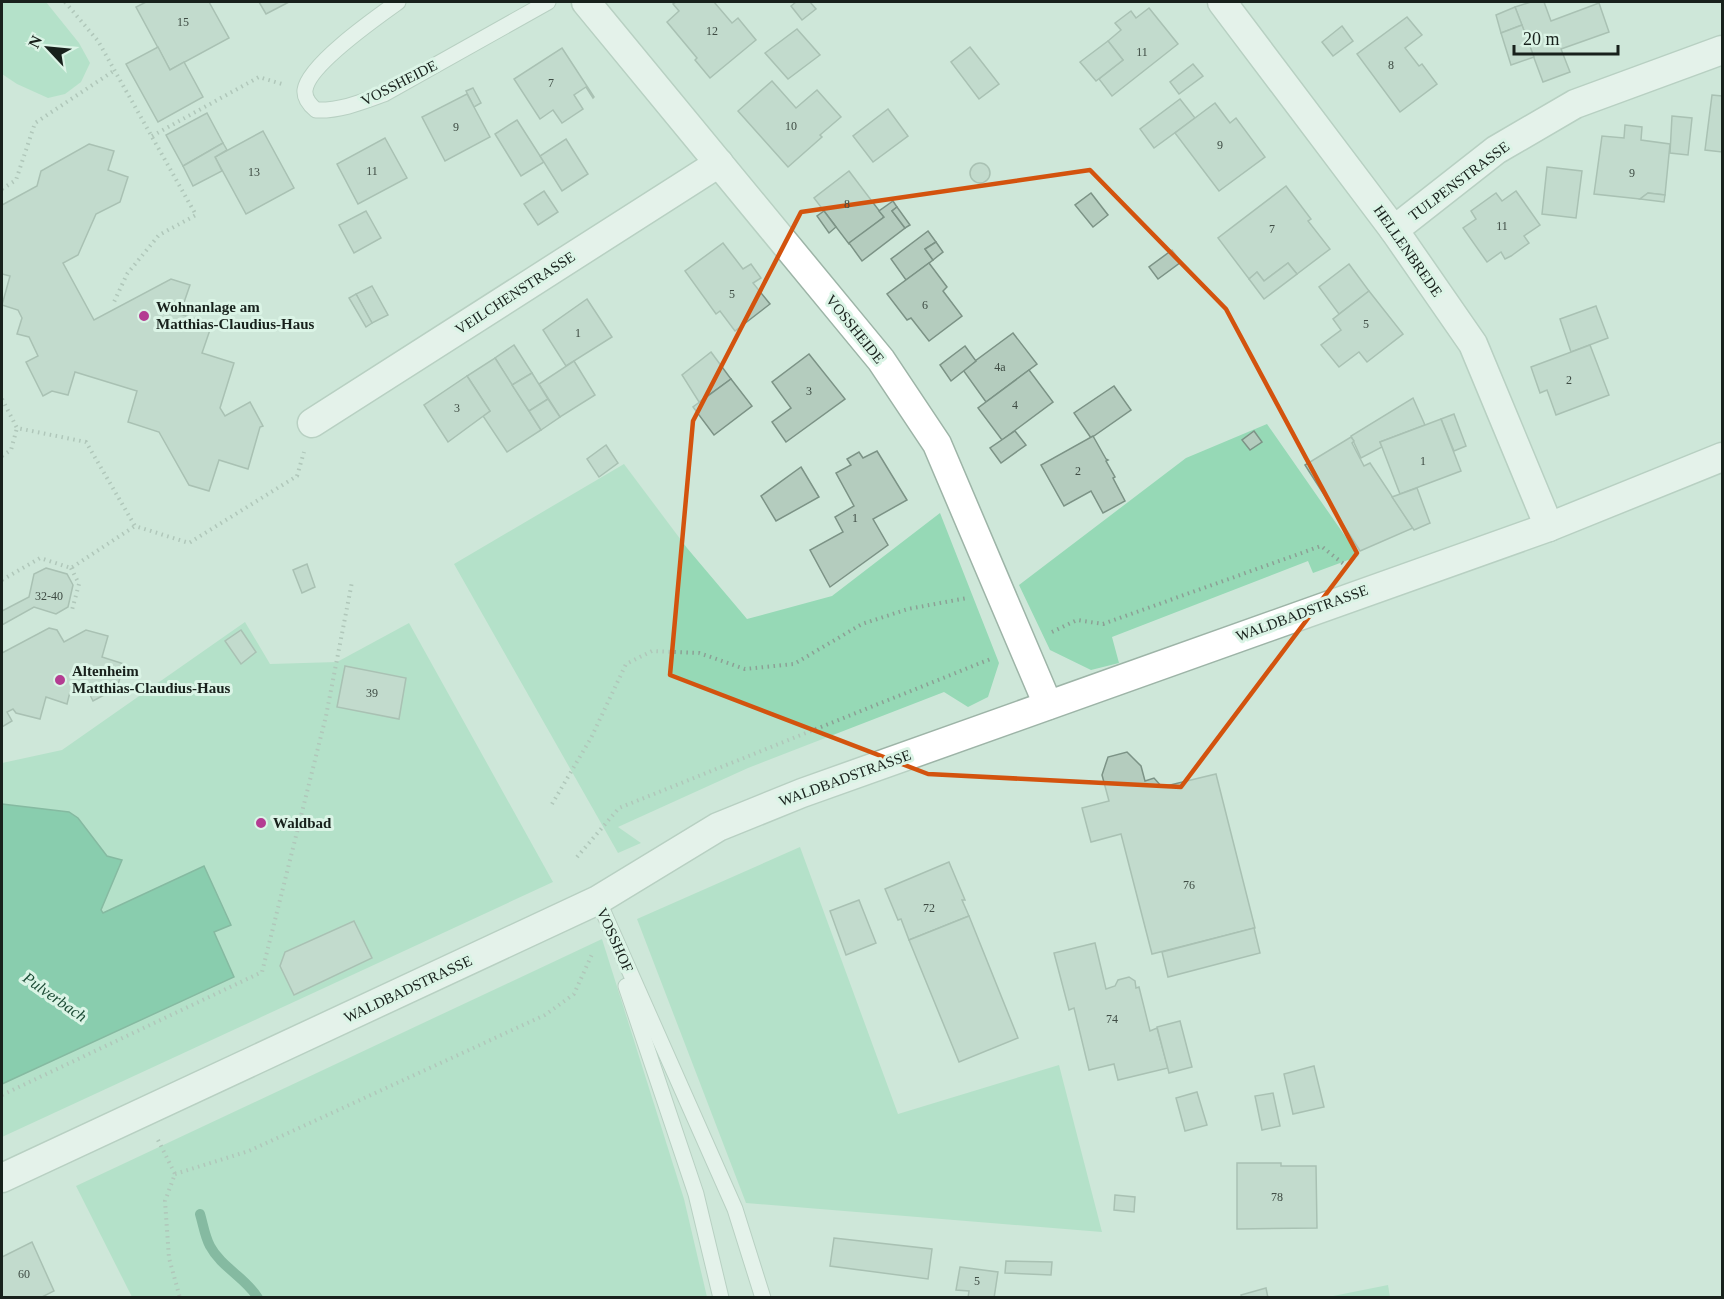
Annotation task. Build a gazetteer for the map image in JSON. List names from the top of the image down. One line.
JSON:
{"streets":{"street":["VOSSHEIDE","TULPENSTRASSE","HELLENBREDE","VEILCHENSTRASSE","WALDBADSTRASSE"],"lane":["VOSSHOF"]},"crossings":[["VOSSHEIDE","VEILCHENSTRASSE"],["VOSSHEIDE","WALDBADSTRASSE"],["TULPENSTRASSE","HELLENBREDE"],["HELLENBREDE","WALDBADSTRASSE"],["WALDBADSTRASSE","VOSSHOF"]],"water":["Pulverbach"],"places":["Wohnanlage am Matthias-Claudius-Haus","Altenheim Matthias-Claudius-Haus","Waldbad"],"house_numbers":["15","12","11","8","7","10","9","9","11","13","9","8","11","7","5","6","5","1","4a","2","3","4","3","1","2","1","32-40","39","76","72","74","78","60","5"],"scale_bar":"20 m","north":"top left"}
